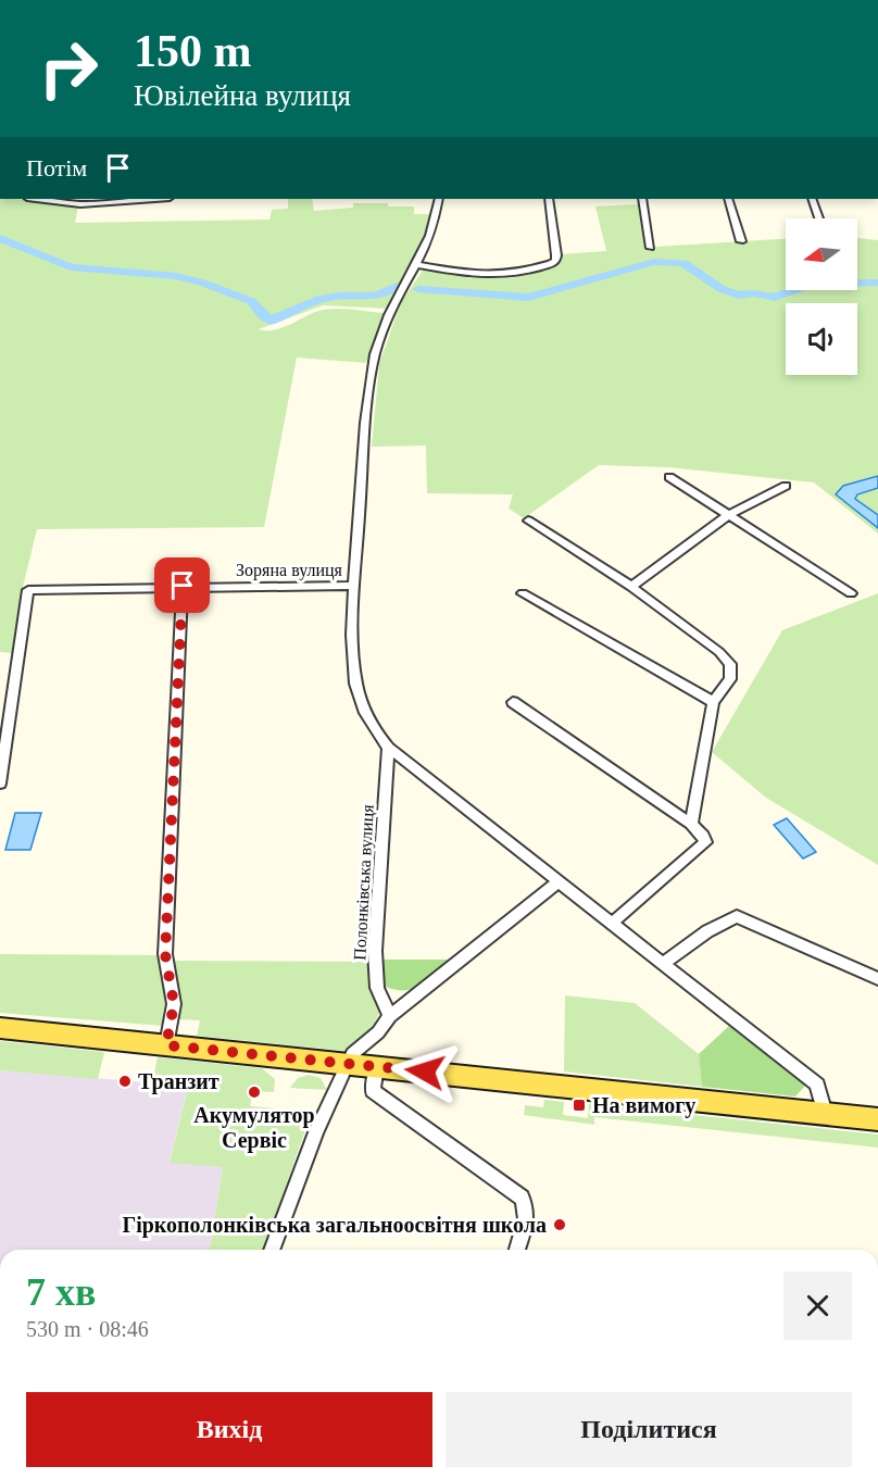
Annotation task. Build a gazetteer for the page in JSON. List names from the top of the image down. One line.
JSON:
{"streets":{"street":["Зоряна вулиця","Полонківська вулиця"]},"places":{"other":["Транзит","Акумулятор Сервіс","Гіркополонківська загальноосвітня школа"],"transit":["На вимогу"]},"north":"left","page":{"turn":["150 m","Ювілейна вулиця"],"then":"Потім","heading":["7 хв","530 m · 08:46"],"buttons":["Вихід","Поділитися"]}}
